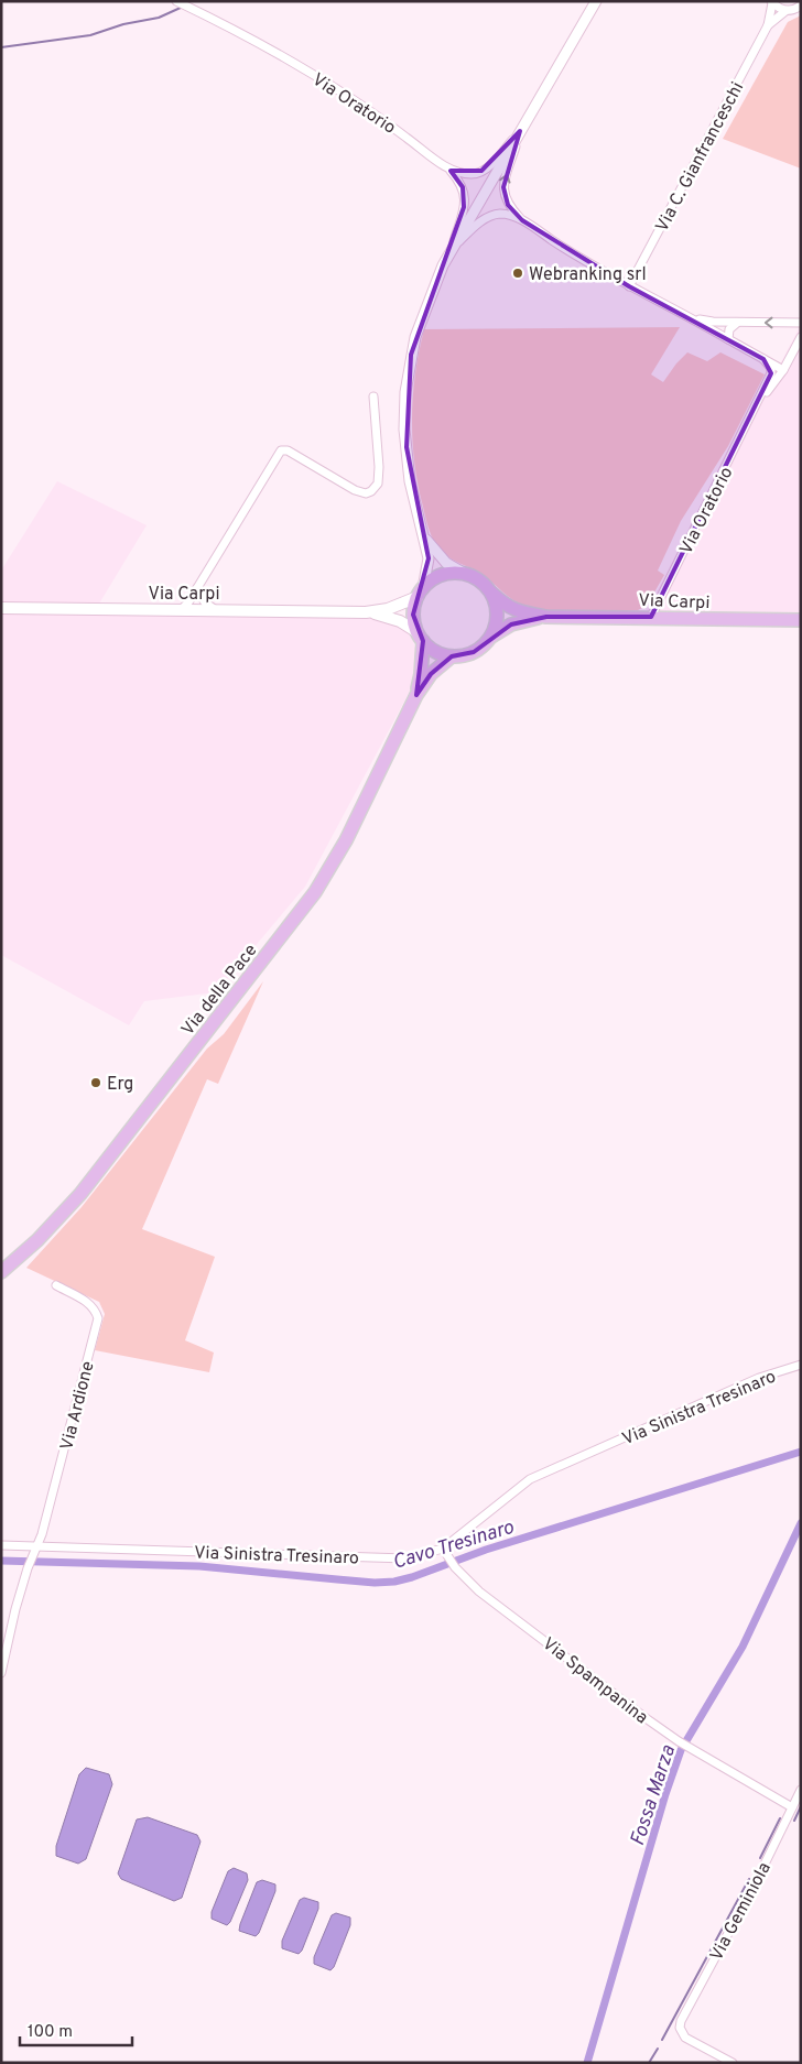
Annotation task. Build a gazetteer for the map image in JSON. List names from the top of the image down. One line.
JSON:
{"streets":{"main road":["Via Carpi","Via della Pace"],"street":["Via Oratorio","Via C. Gianfranceschi","Via Ardione","Via Sinistra Tresinaro","Via Spampanina","Via Geminiola"]},"crossings":[["Via Oratorio","Via Carpi"],["Via Carpi","Via della Pace"],["Via Ardione","Via Sinistra Tresinaro"],["Via Sinistra Tresinaro","Via Spampanina"],["Via Spampanina","Via Geminiola"]],"water":["Cavo Tresinaro","Fossa Marza"],"places":["Webranking srl","Erg"],"scale_bar":"100 m"}
